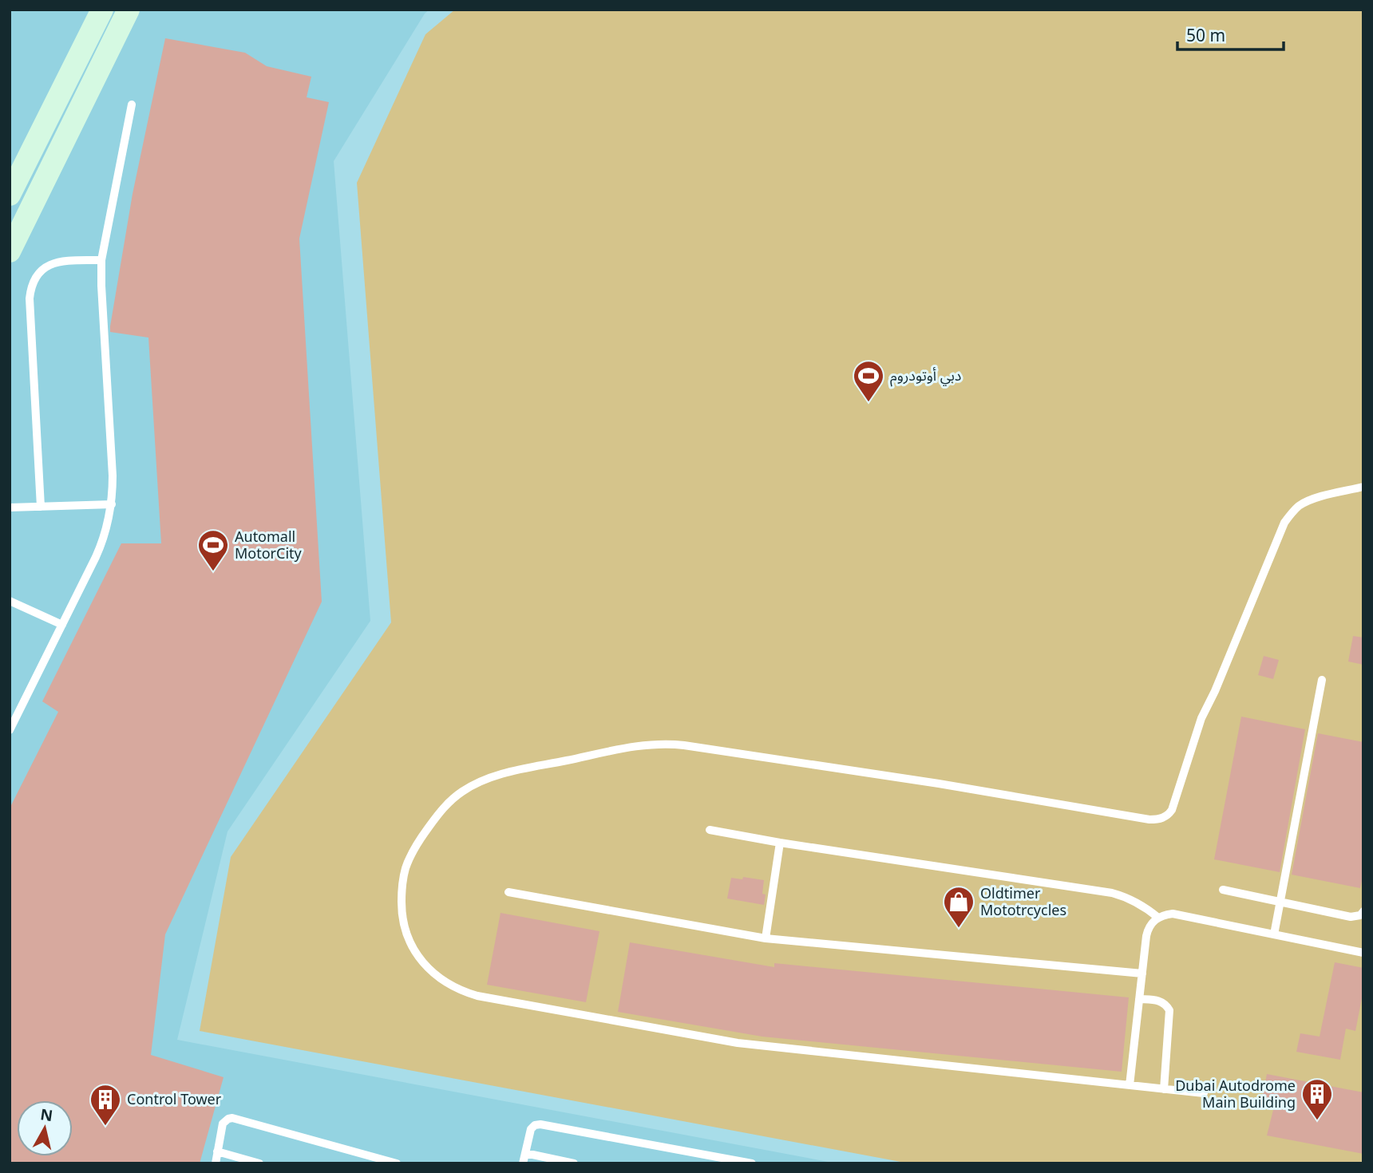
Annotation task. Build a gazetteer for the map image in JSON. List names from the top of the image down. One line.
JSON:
{"places":{"sports":["دبي أوتودروم","Automall MotorCity"],"shop":["Oldtimer Mototrcycles"],"building":["Dubai Autodrome Main Building","Control Tower"]},"scale_bar":"50 m","north":"top"}
